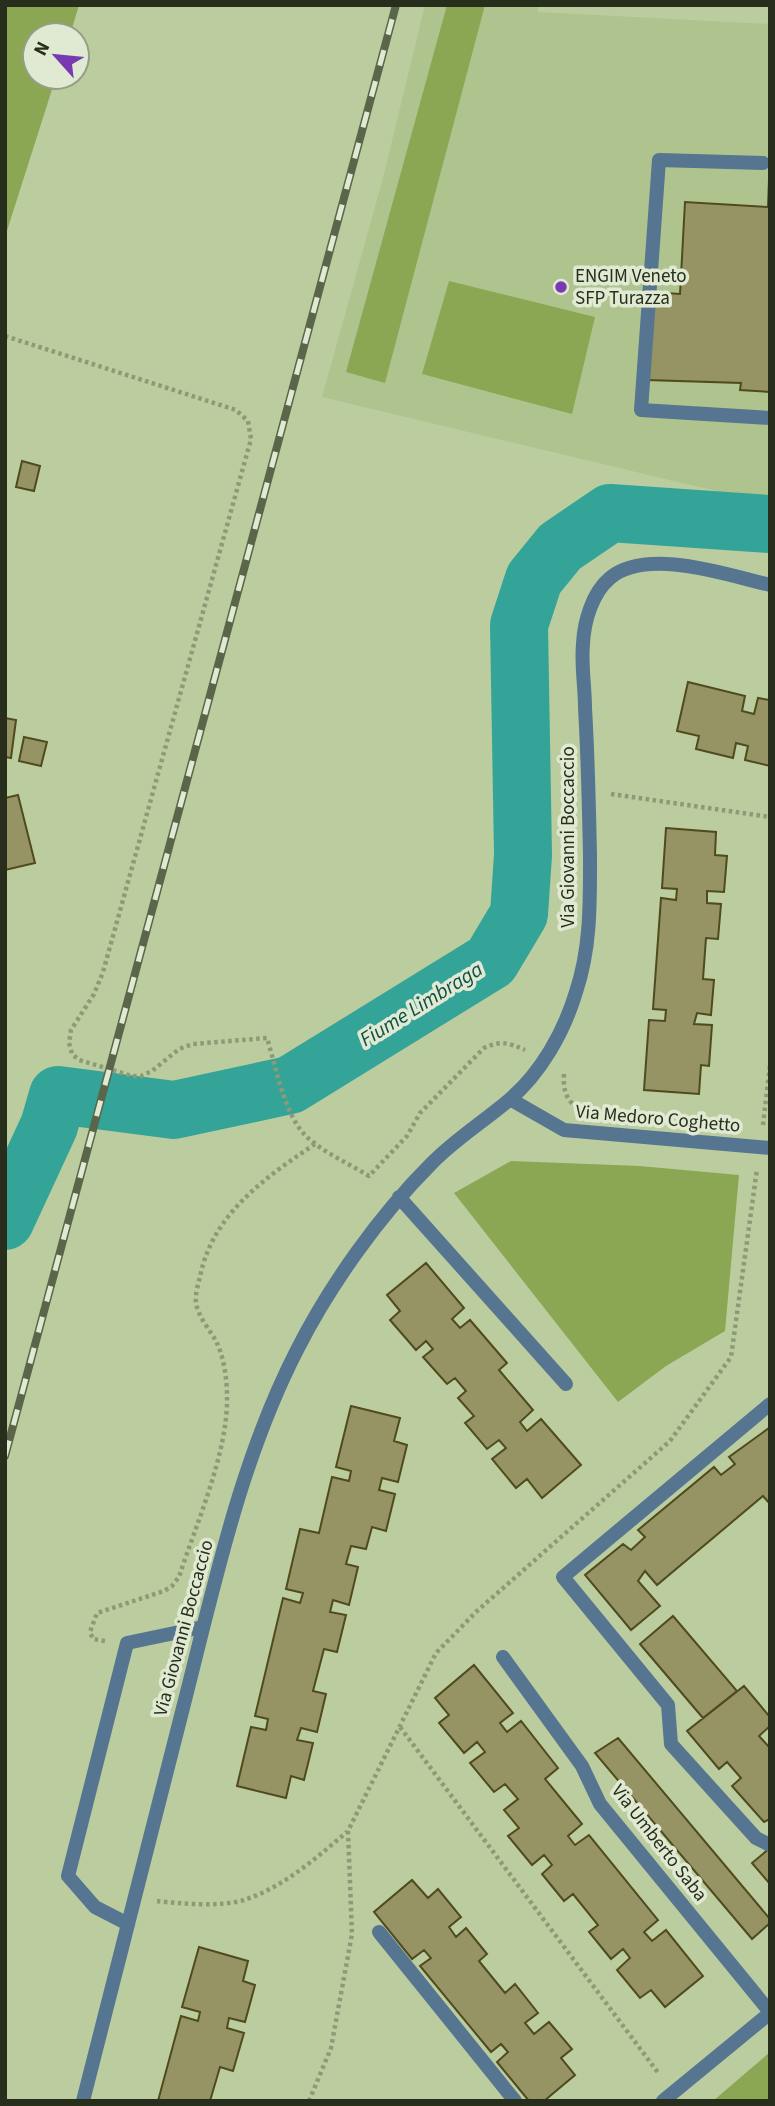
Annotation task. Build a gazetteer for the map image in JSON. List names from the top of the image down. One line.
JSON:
{"streets":{"street":["Via Giovanni Boccaccio","Via Medoro Coghetto","Via Umberto Saba"]},"crossings":[["Via Giovanni Boccaccio","Via Medoro Coghetto"]],"water":["Fiume Limbraga"],"places":["ENGIM Veneto SFP Turazza"],"north":"top left"}
